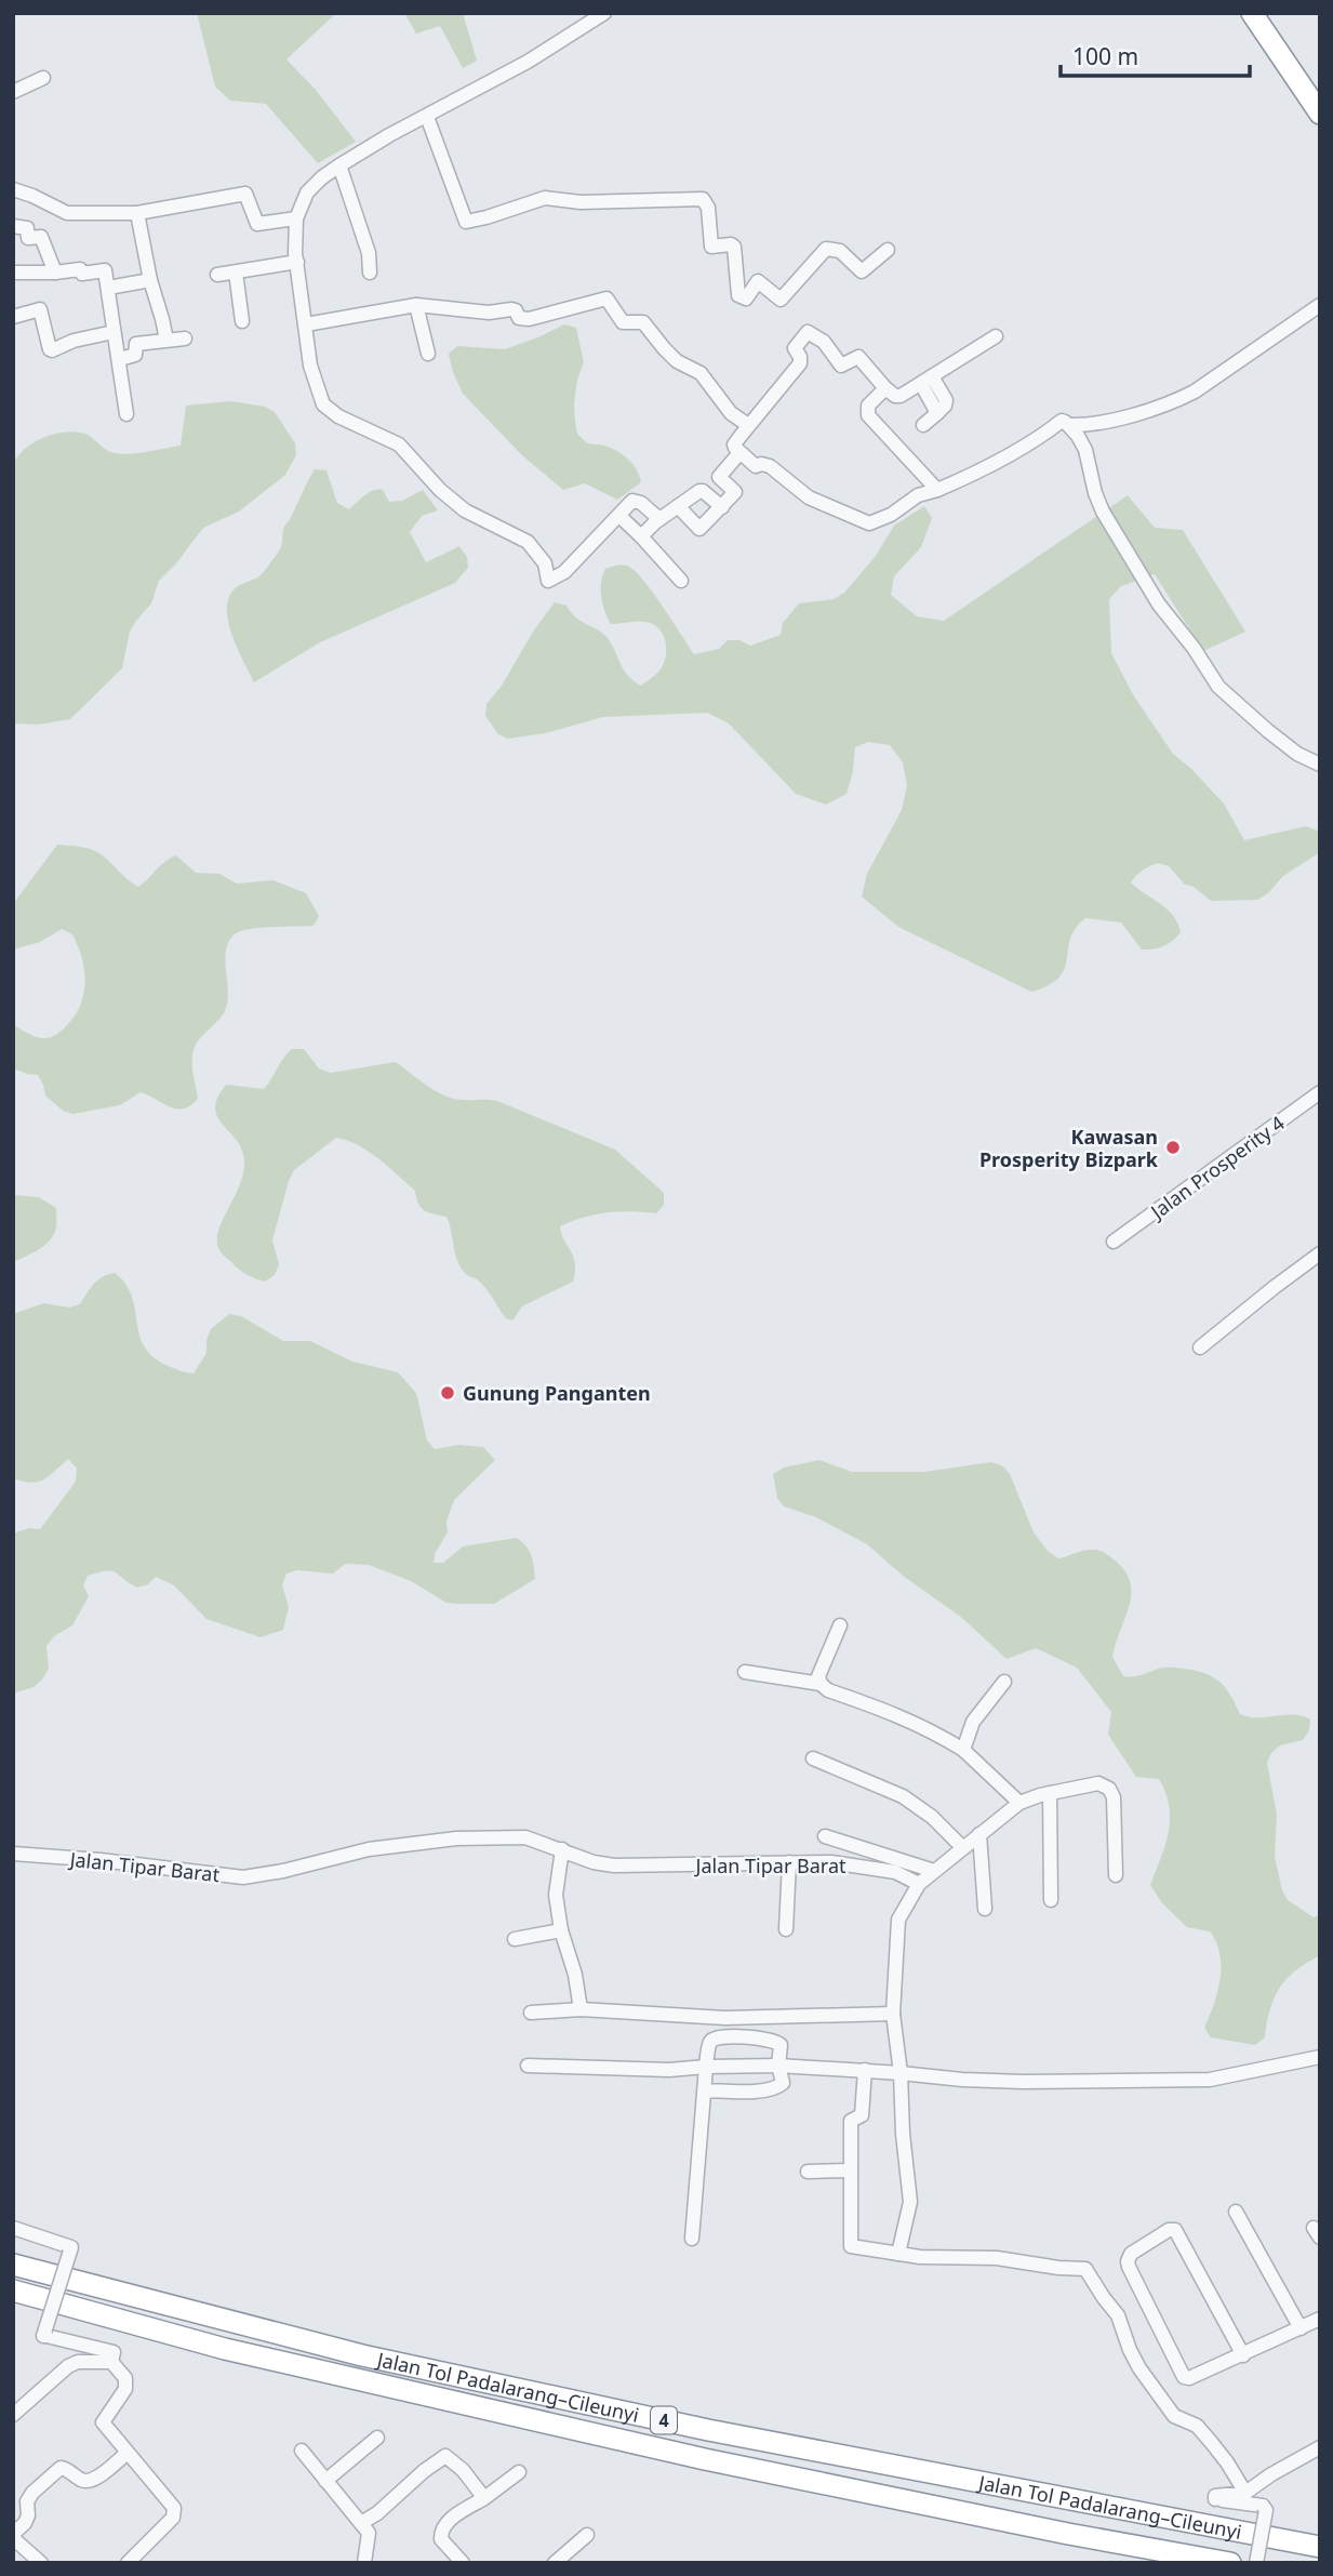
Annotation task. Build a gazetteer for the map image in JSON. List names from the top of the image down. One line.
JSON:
{"streets":{"highway":["Jalan Tol Padalarang–Cileunyi","4"],"street":["Jalan Prosperity 4","Jalan Tipar Barat"]},"places":["Kawasan Prosperity Bizpark","Gunung Panganten"],"scale_bar":"100 m"}
